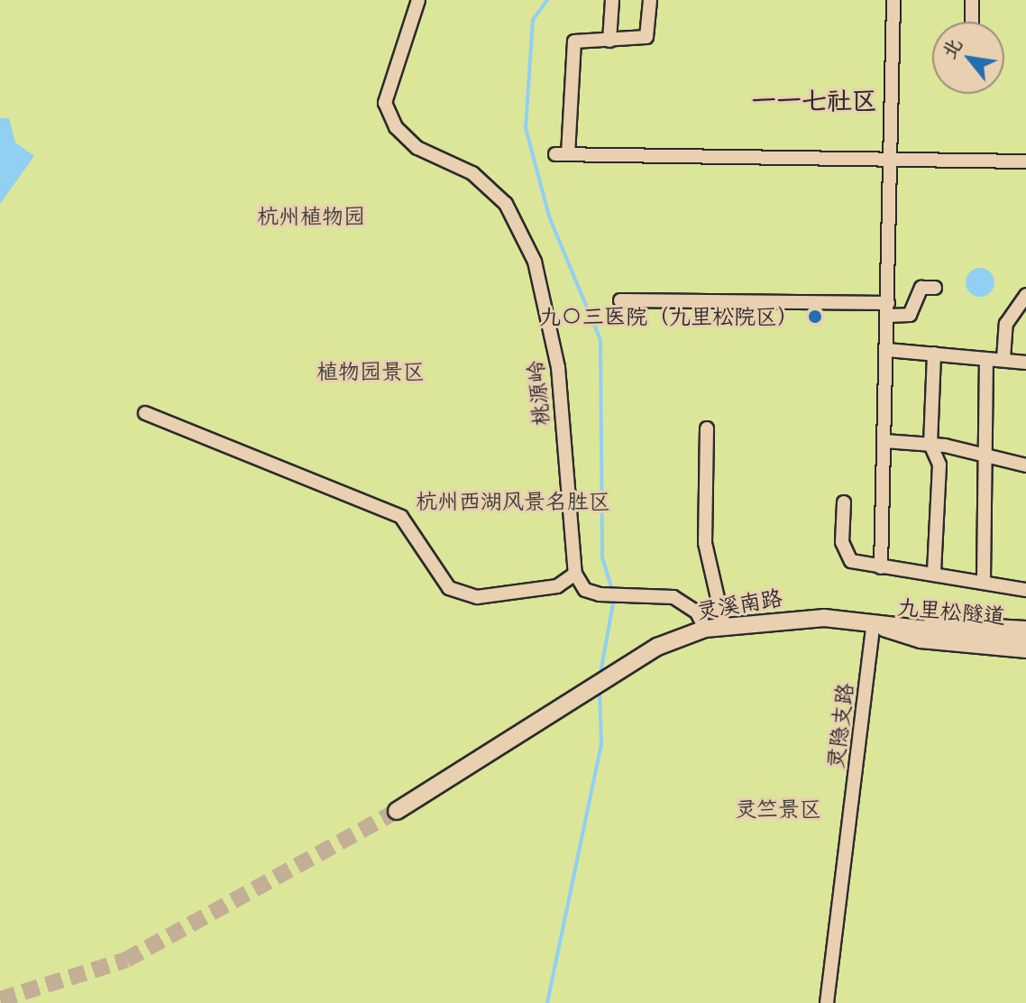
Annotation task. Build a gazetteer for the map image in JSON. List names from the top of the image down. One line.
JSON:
{"streets":{"main road":["灵溪南路","九里松隧道"],"street":["桃源岭","灵隐支路"]},"crossings":[["灵溪南路","九里松隧道"],["灵溪南路","灵隐支路"],["九里松隧道","灵隐支路"]],"districts":["一一七社区"],"parks":["杭州植物园","植物园景区","杭州西湖风景名胜区","灵竺景区"],"places":["九〇三医院（九里松院区）"],"north":"top left"}
